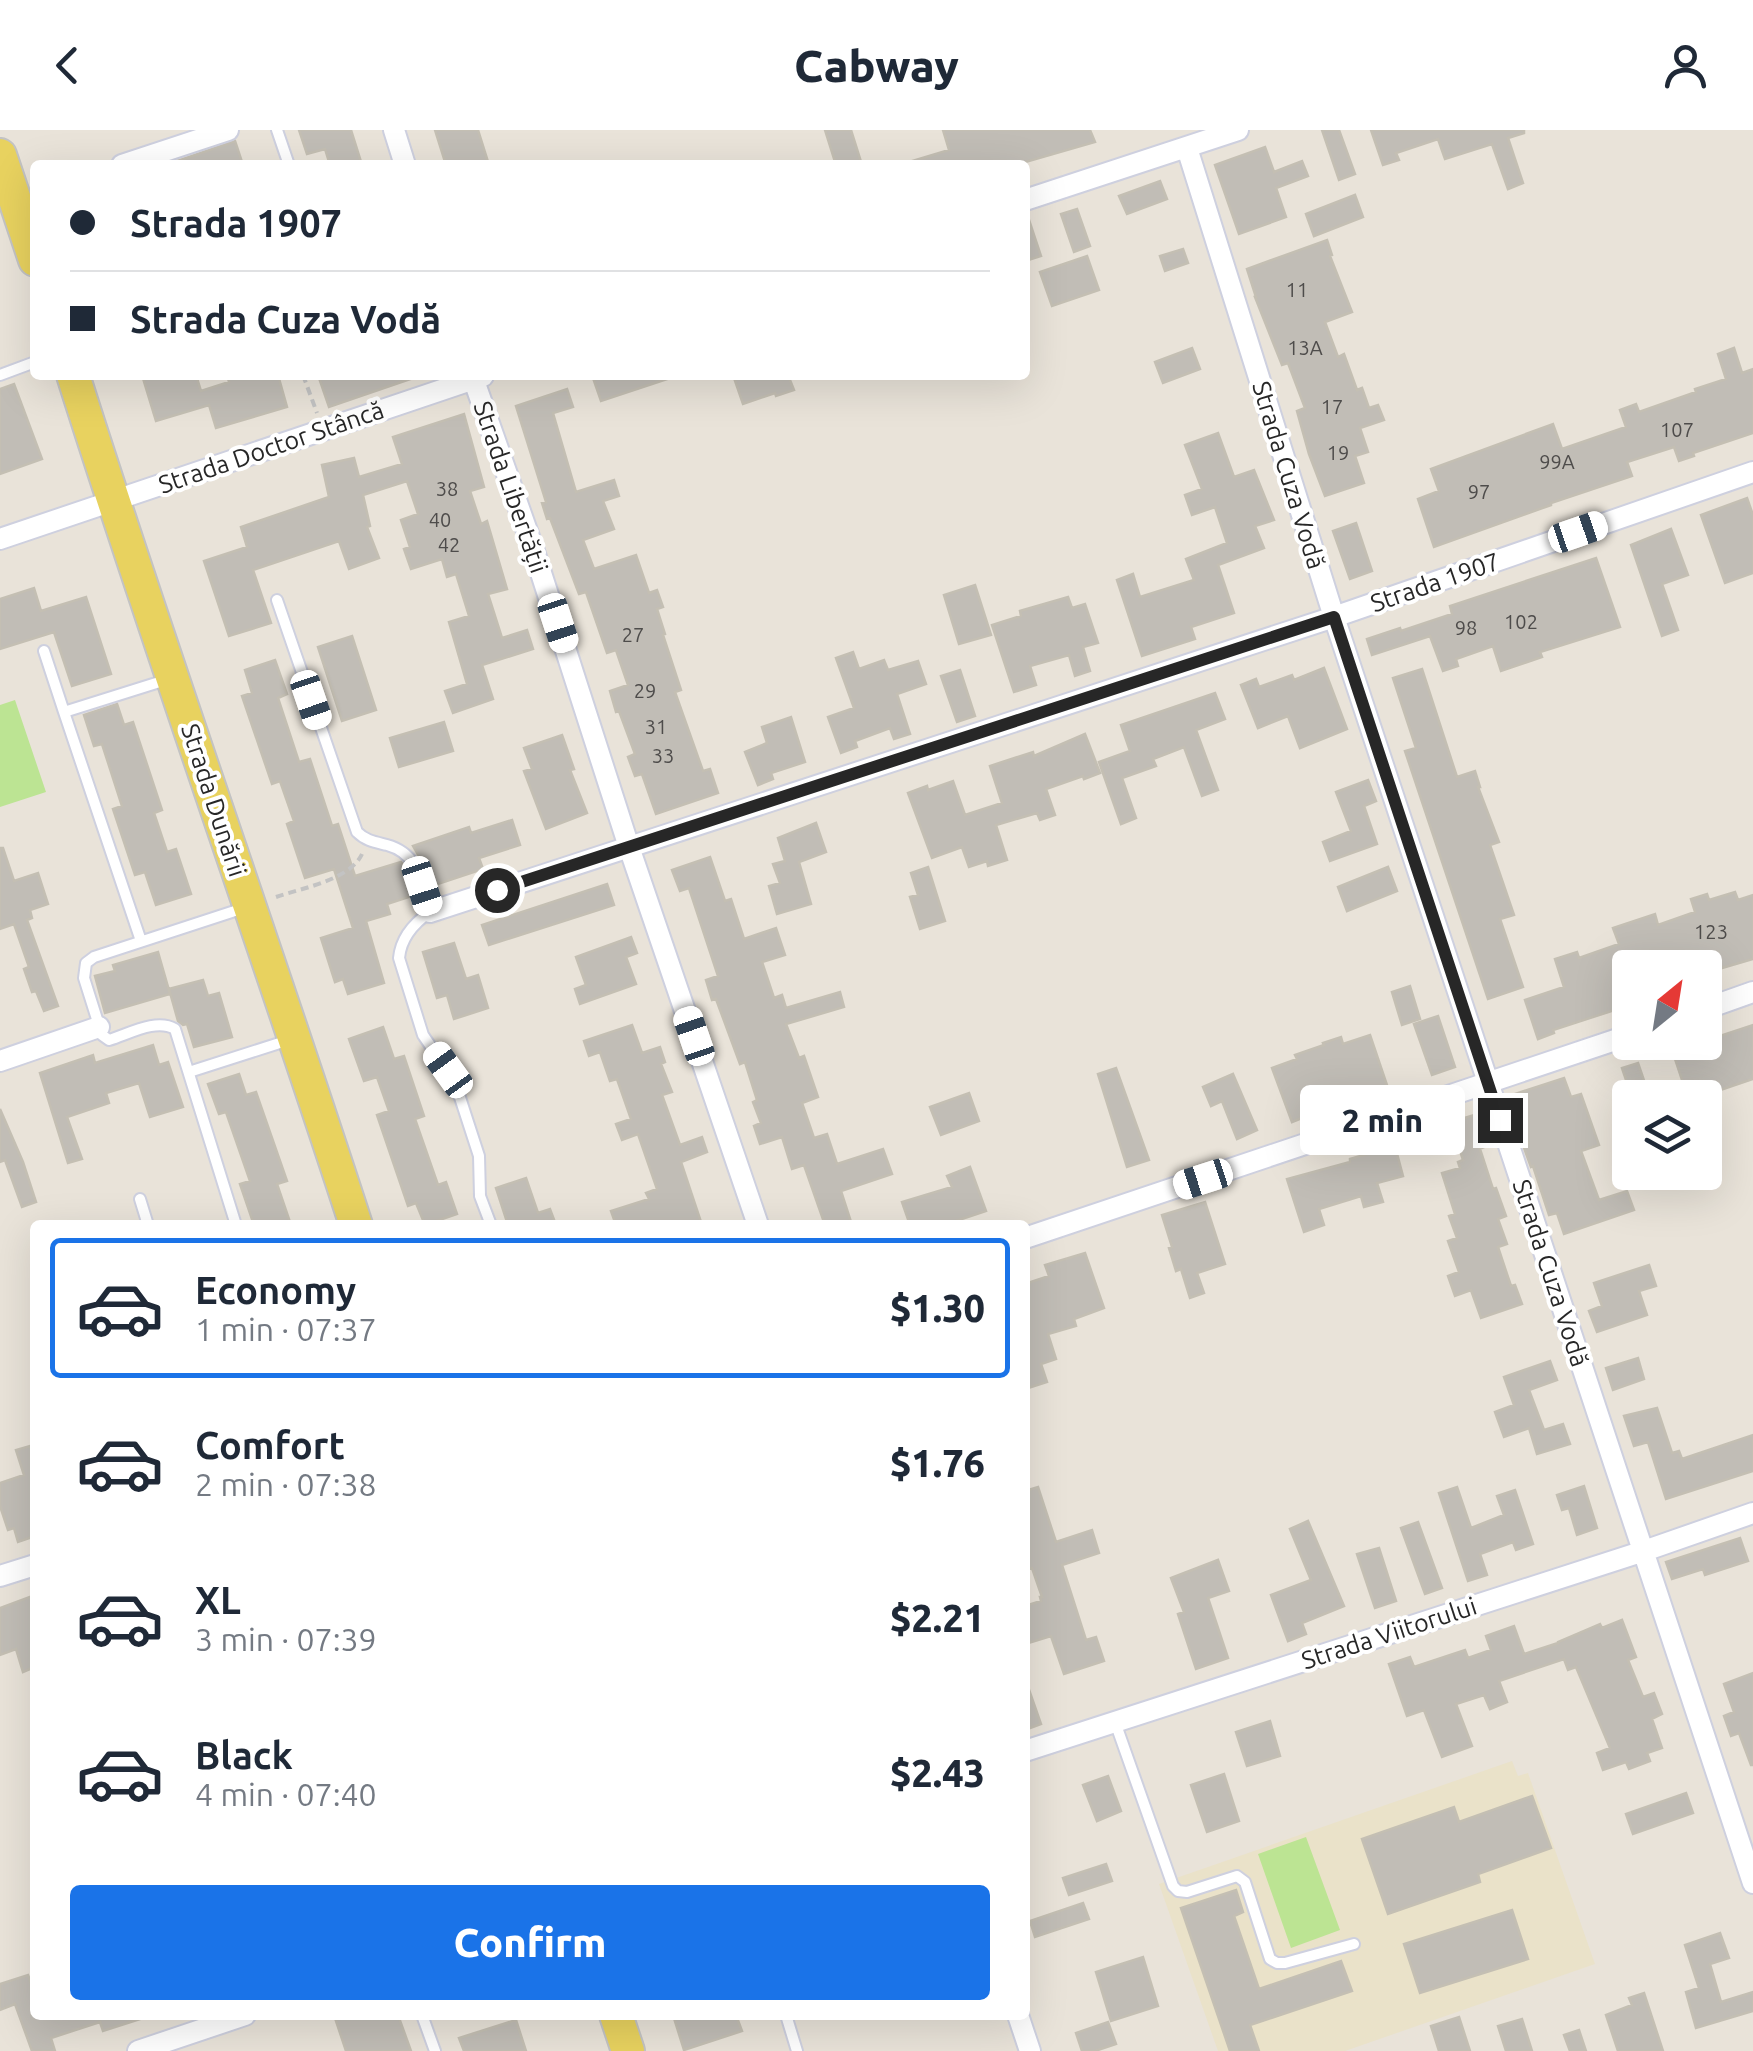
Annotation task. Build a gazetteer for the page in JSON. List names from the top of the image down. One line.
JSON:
{"streets":{"main road":["Strada Dunării"],"street":["Strada Doctor Stâncă","Strada Cuza Vodă","Strada Libertății","Strada 1907","Strada Viitorului"]},"crossings":[["Strada Doctor Stâncă","Strada Dunării"],["Strada Cuza Vodă","Strada 1907"],["Strada Cuza Vodă","Strada Viitorului"],["Strada Libertății","Strada 1907"]],"house_numbers":["11","13A","17","107","19","99A","38","97","40","42","102","98","27","29","31","33","123"],"north":"top right","page":{"header":"Cabway","banner":["Strada 1907","Strada Cuza Vodă"],"bubble":"2 min","list":[{"name":"Economy","note":"1 min · 07:37","value":"$1.30"},{"name":"Comfort","note":"2 min · 07:38","value":"$1.76"},{"name":"XL","note":"3 min · 07:39","value":"$2.21"},{"name":"Black","note":"4 min · 07:40","value":"$2.43"}],"buttons":"Confirm"}}
